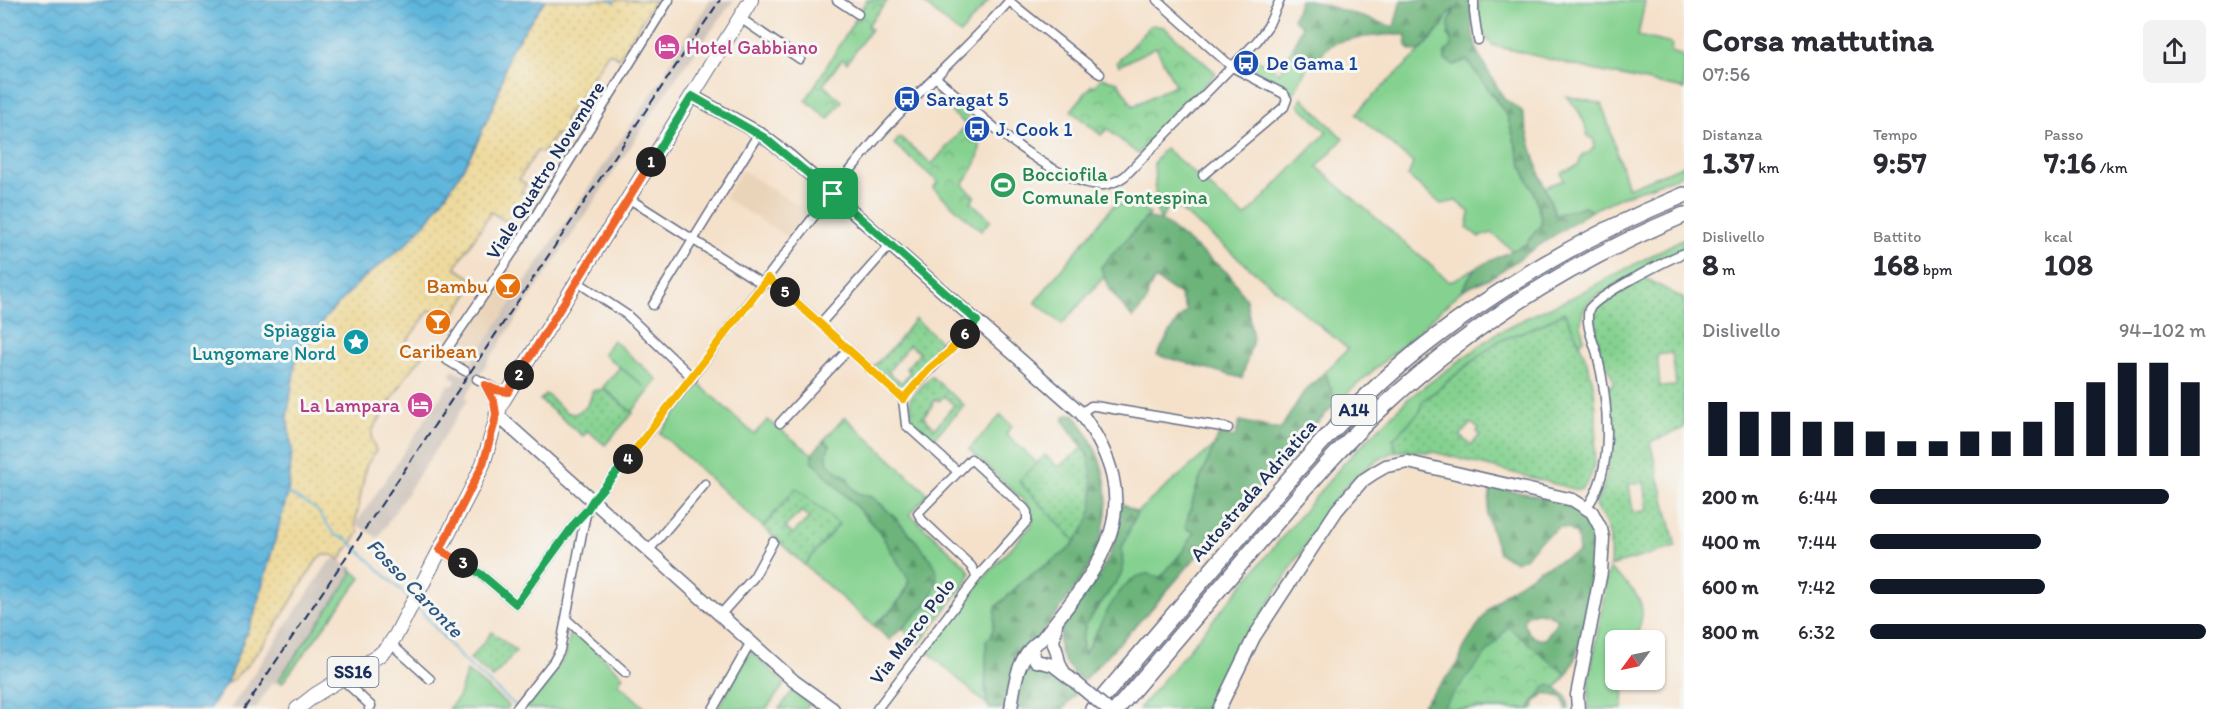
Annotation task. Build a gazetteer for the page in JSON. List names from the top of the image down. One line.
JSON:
{"streets":{"highway":["A14","Autostrada Adriatica"],"main road":["SS16"],"street":["Viale Quattro Novembre","Via Marco Polo"]},"water":["Fosso Caronte"],"places":{"hotel":["Hotel Gabbiano","La Lampara"],"bus stop":["De Gama 1","Saragat 5","J. Cook 1"],"sports":["Bocciofila Comunale Fontespina"],"bar":["Bambu","Caribean"],"place":["Spiaggia Lungomare Nord"]},"north":"bottom left","page":{"heading":["Corsa mattutina","07:56"],"stats":[["Distanza","1.37 km"],["Tempo","9:57"],["Passo","7:16 /km"],["Dislivello","8 m"],["Battito","168 bpm"],["kcal","108"]],"pins":["1","5","6","2","4","3"],"chart":["Dislivello","94–102 m"],"list":[{"name":"200 m","note":"6:44"},{"name":"400 m","note":"7:44"},{"name":"600 m","note":"7:42"},{"name":"800 m","note":"6:32"}]}}
